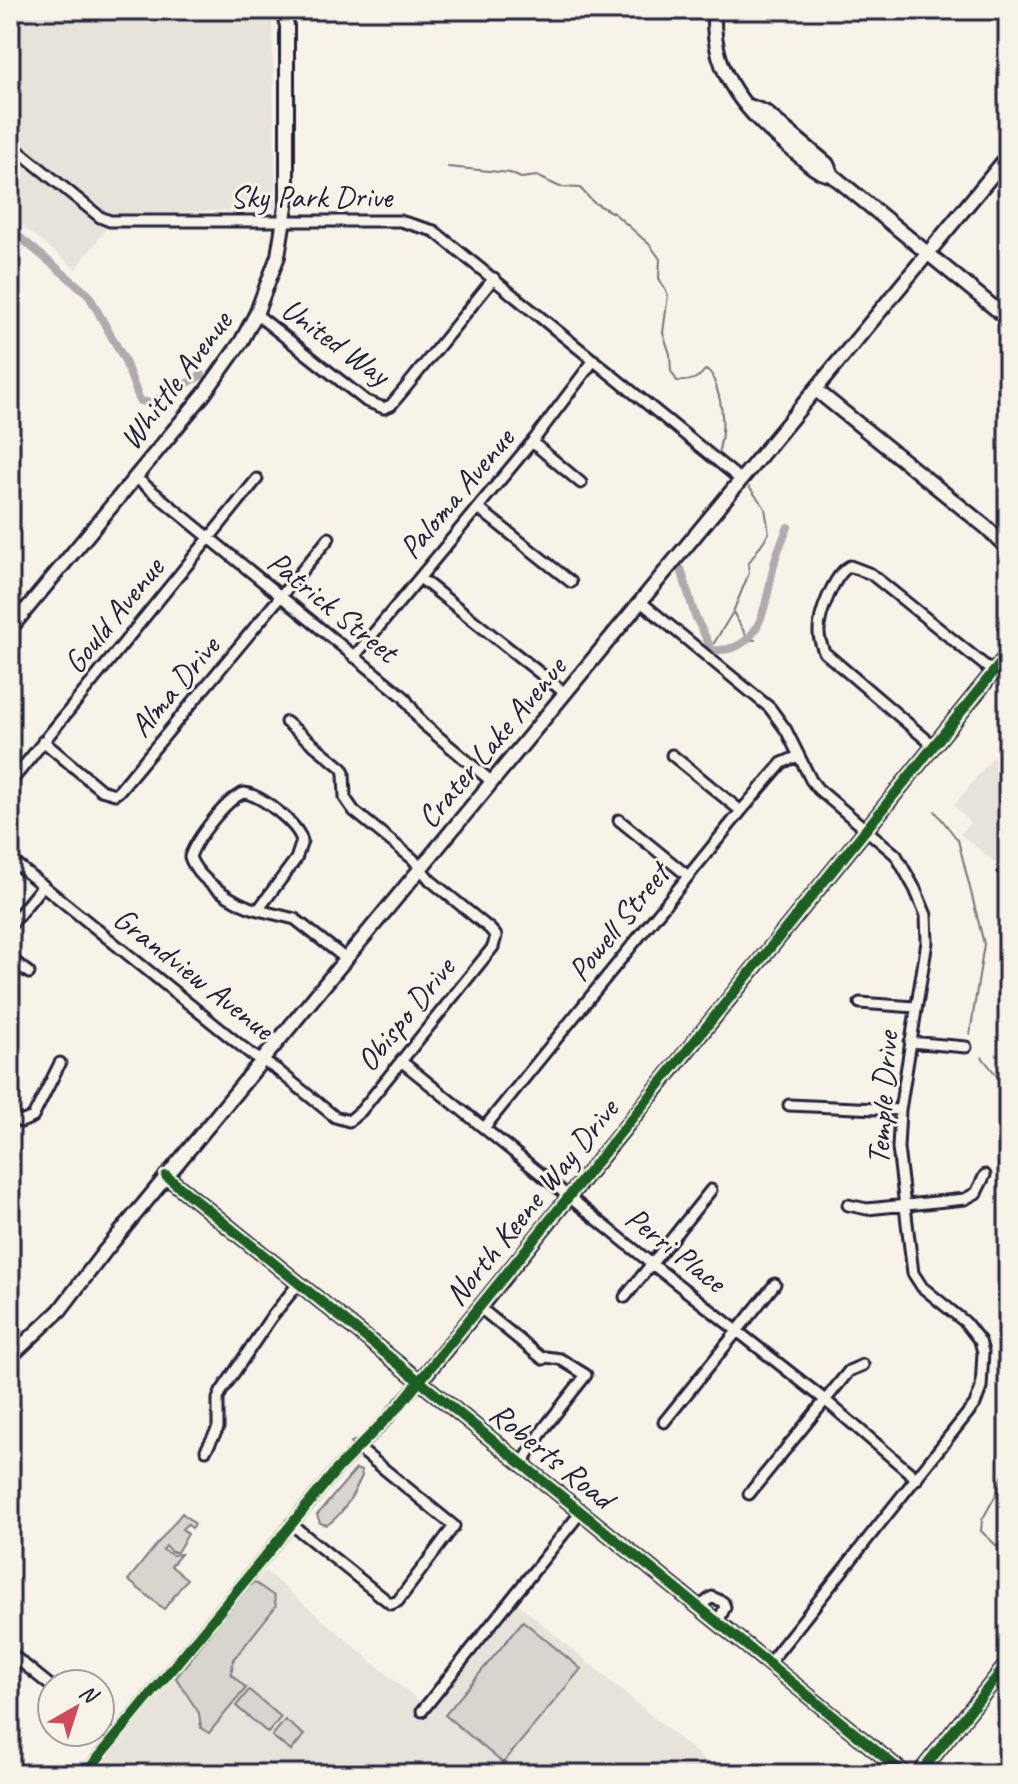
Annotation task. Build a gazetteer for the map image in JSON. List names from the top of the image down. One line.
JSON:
{"streets":{"street":["Sky Park Drive","United Way","Whittle Avenue","Paloma Avenue","Patrick Street","Gould Avenue","Alma Drive","Crater Lake Avenue","Powell Street","Grandview Avenue","Obispo Drive","Temple Drive","North Keene Way Drive","Perri Place","Roberts Road"]},"crossings":[["Sky Park Drive","United Way"],["Sky Park Drive","Whittle Avenue"],["Sky Park Drive","Paloma Avenue"],["Sky Park Drive","Crater Lake Avenue"],["United Way","Whittle Avenue"],["Whittle Avenue","Patrick Street"],["Paloma Avenue","Patrick Street"],["Patrick Street","Gould Avenue"],["Patrick Street","Alma Drive"],["Patrick Street","Crater Lake Avenue"],["Gould Avenue","Alma Drive"],["Crater Lake Avenue","Grandview Avenue"],["Crater Lake Avenue","Obispo Drive"],["Crater Lake Avenue","Temple Drive"],["Crater Lake Avenue","Roberts Road"],["Powell Street","Temple Drive"],["Powell Street","Perri Place"],["Grandview Avenue","Obispo Drive"],["Obispo Drive","Perri Place"],["Temple Drive","North Keene Way Drive"],["Temple Drive","Perri Place"],["Temple Drive","Roberts Road"],["North Keene Way Drive","Perri Place"],["North Keene Way Drive","Roberts Road"]],"north":"top right"}
